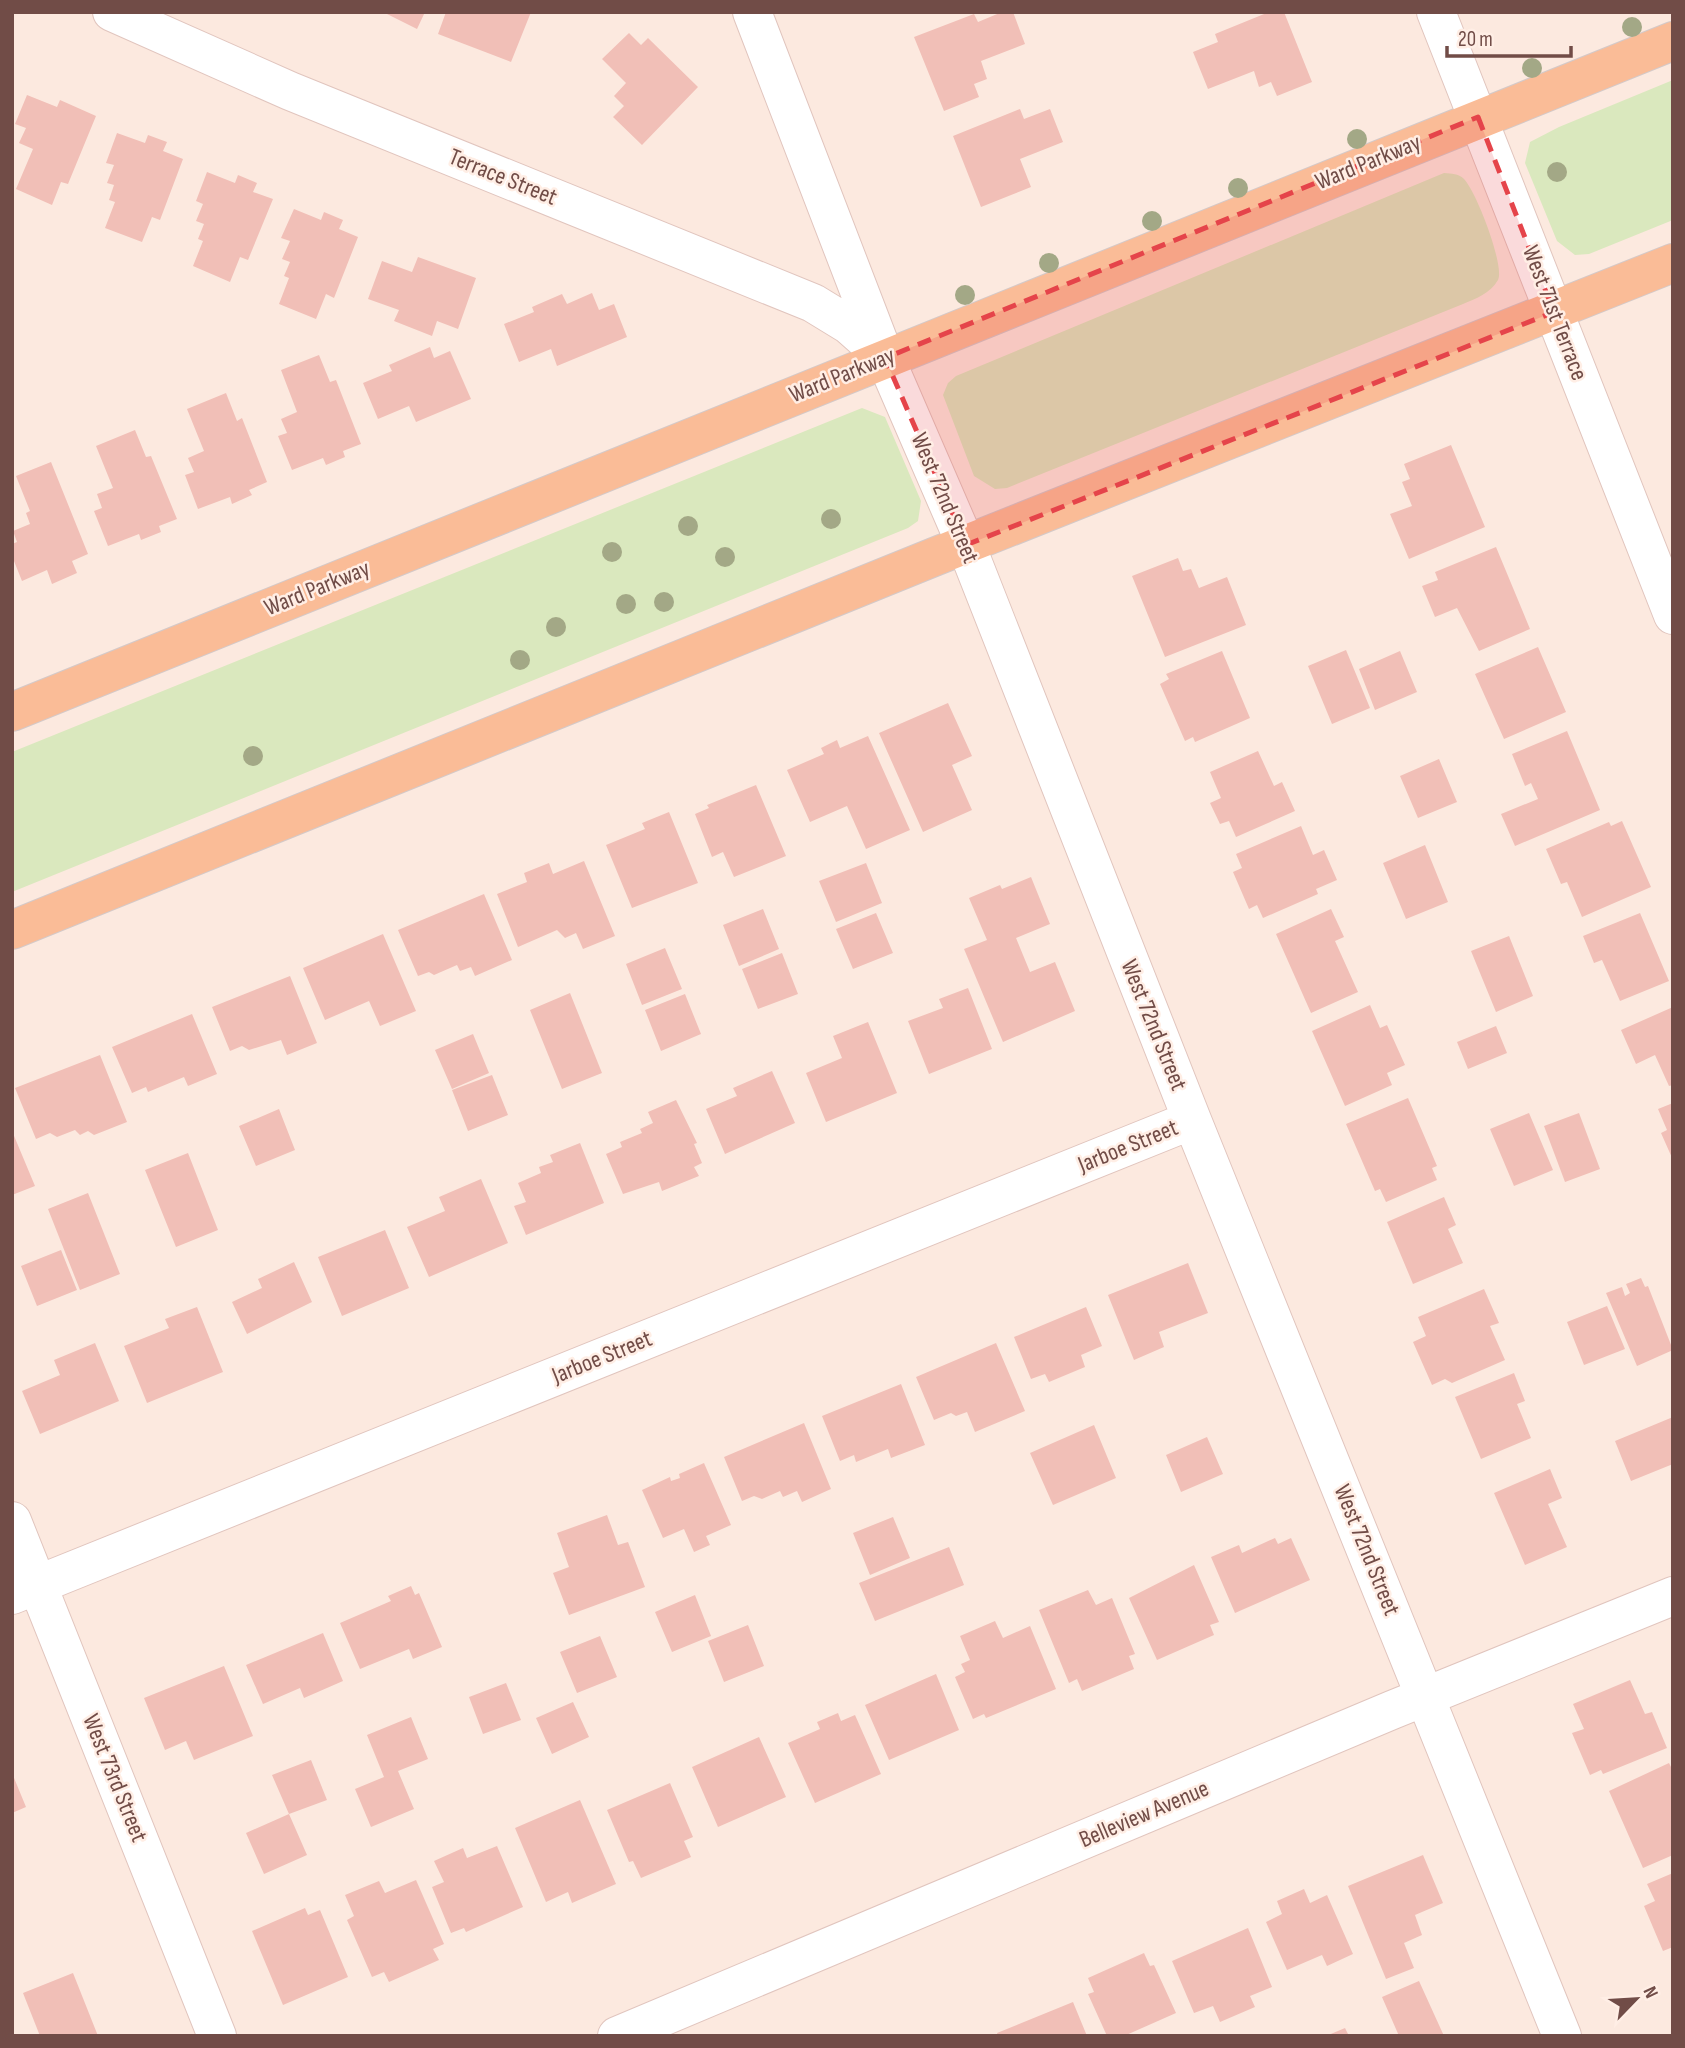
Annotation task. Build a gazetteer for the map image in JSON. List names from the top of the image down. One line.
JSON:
{"streets":{"main road":["Ward Parkway"],"street":["Terrace Street","West 71st Terrace","West 72nd Street","Jarboe Street","West 73rd Street","Belleview Avenue"]},"crossings":[["Ward Parkway","Terrace Street"],["Ward Parkway","West 71st Terrace"],["Ward Parkway","West 72nd Street"],["Terrace Street","West 72nd Street"],["West 72nd Street","Jarboe Street"],["West 72nd Street","Belleview Avenue"],["Jarboe Street","West 73rd Street"]],"scale_bar":"20 m","north":"top right"}
